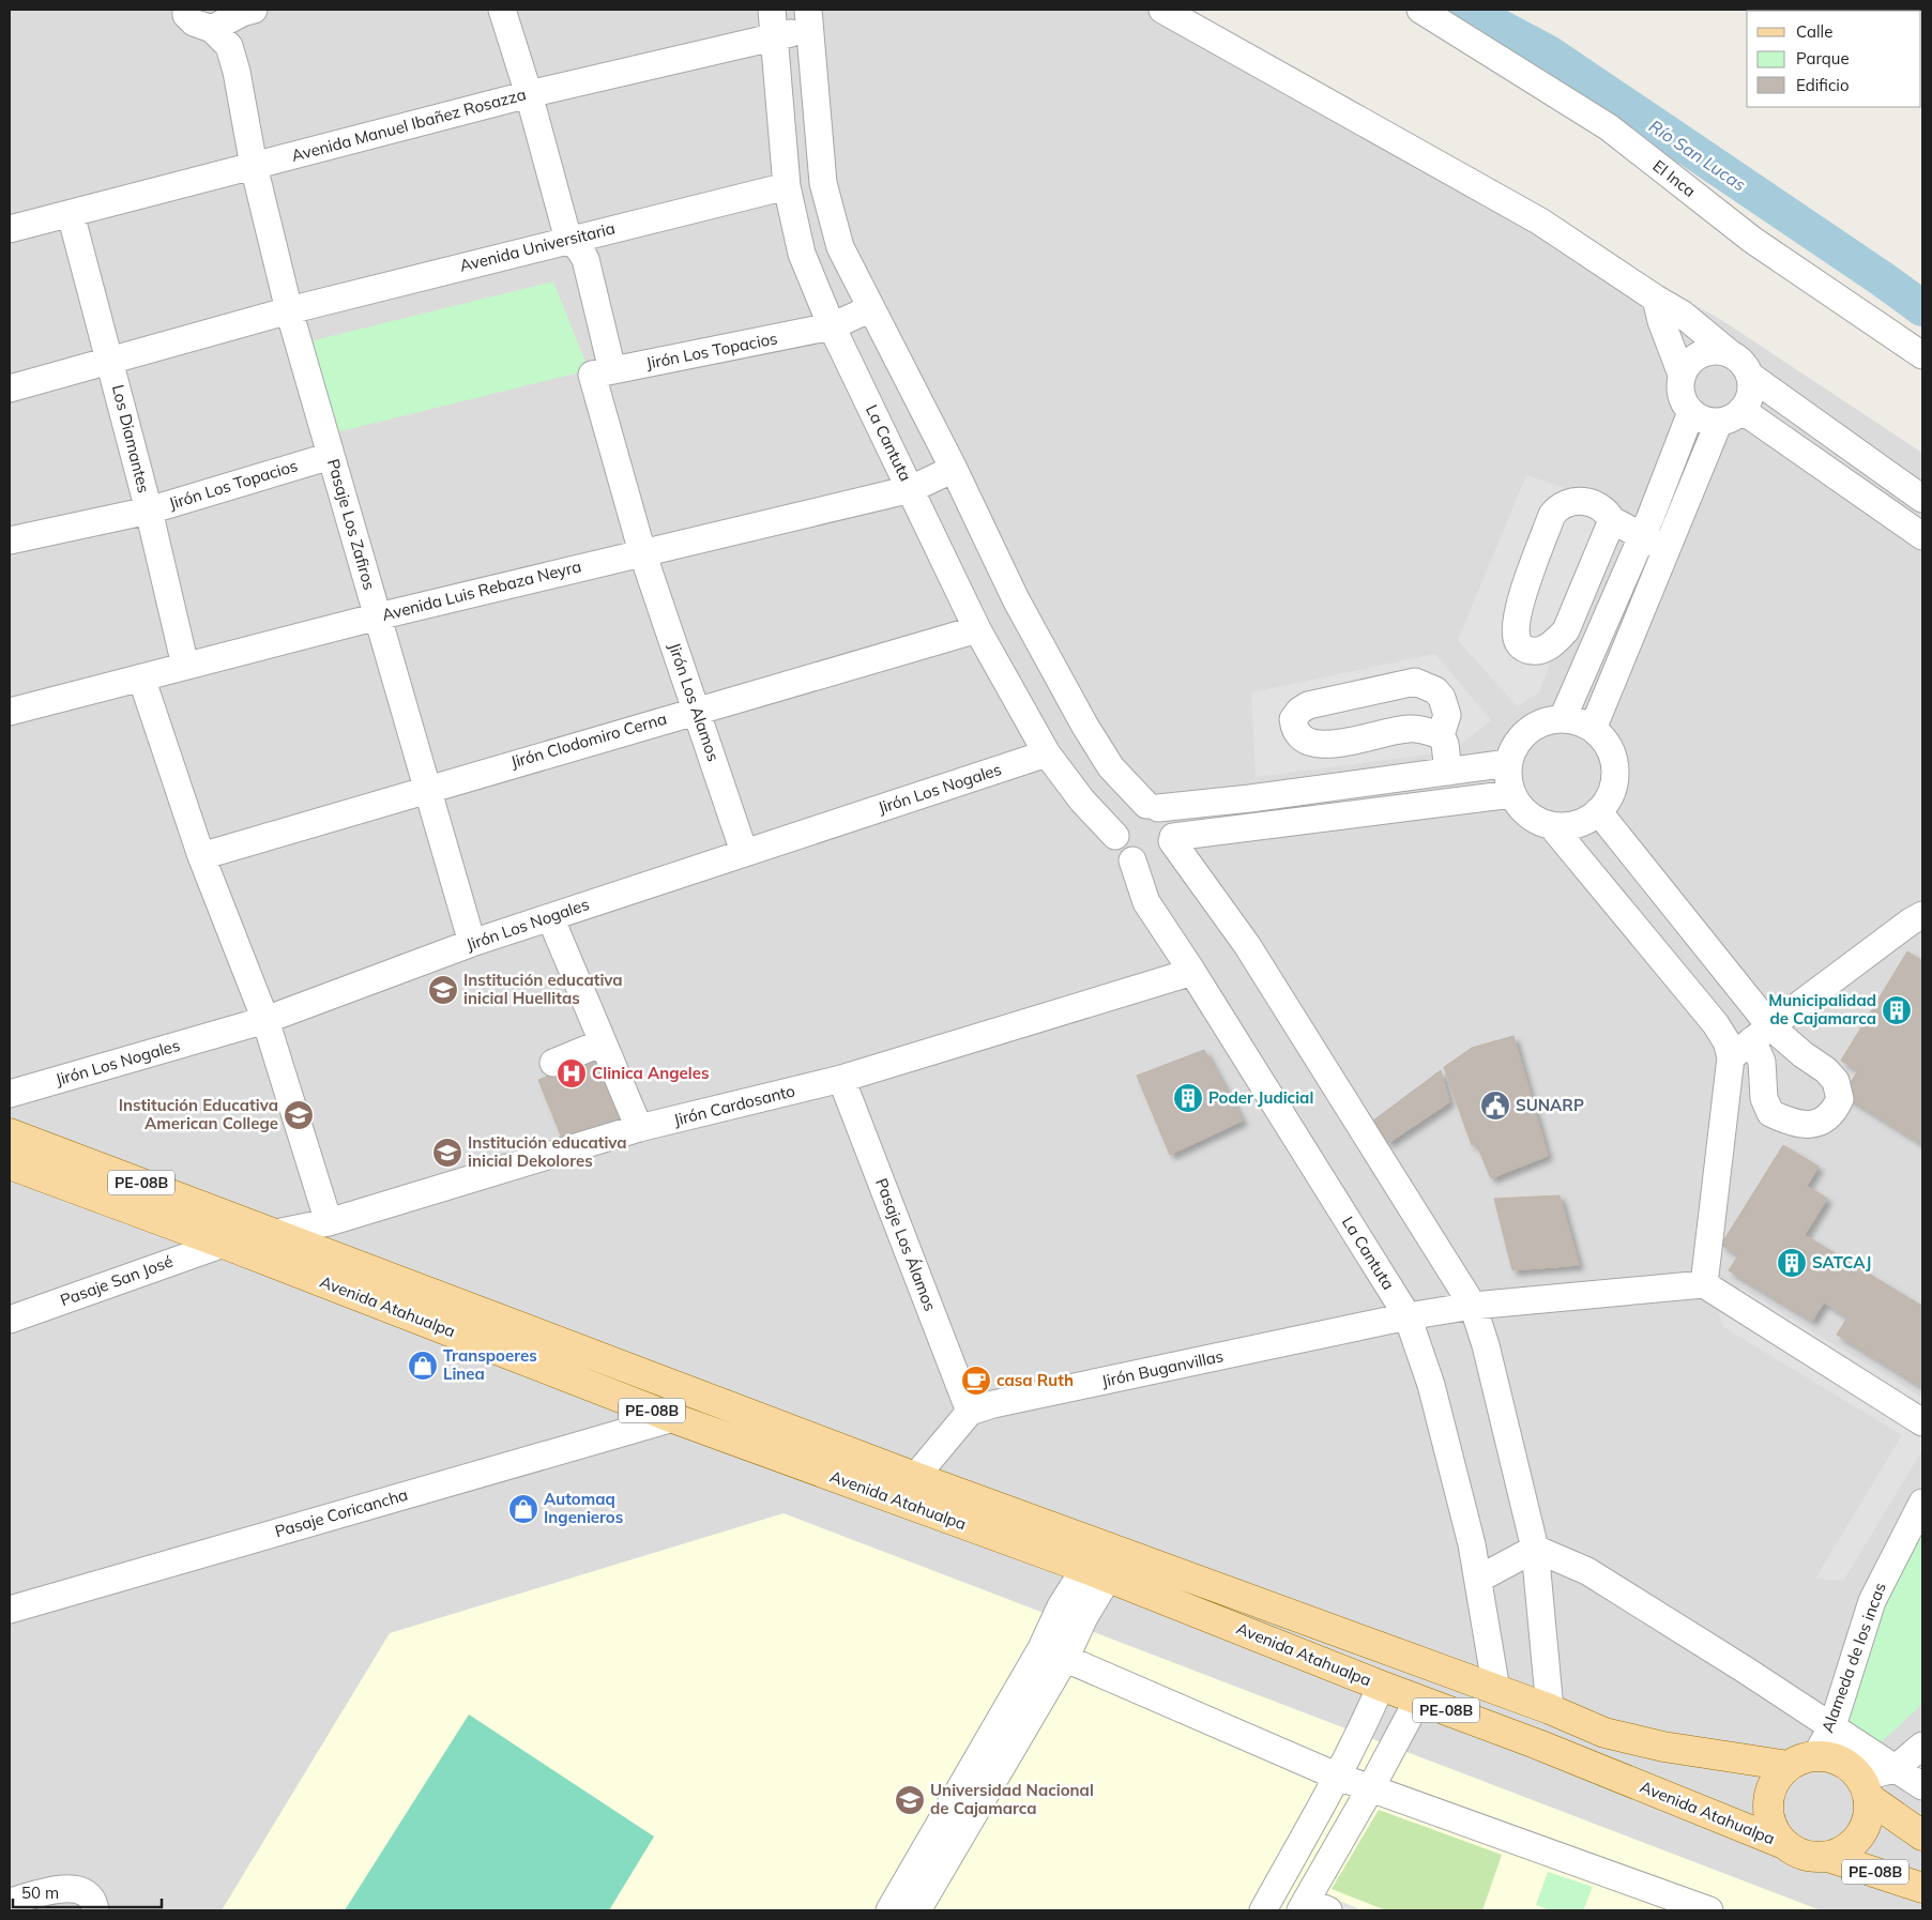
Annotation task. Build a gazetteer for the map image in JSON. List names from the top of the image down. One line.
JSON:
{"streets":{"main road":["PE-08B","Avenida Atahualpa"],"street":["Avenida Manuel Ibañez Rosazza","El Inca","Avenida Universitaria","Jirón Los Topacios","Los Diamantes","La Cantuta","Pasaje Los Zafiros","Avenida Luis Rebaza Neyra","Jirón Los Alamos","Jirón Clodomiro Cerna","Jirón Los Nogales","Jirón Cardosanto","Pasaje Los Álamos","Pasaje San José","Jirón Buganvillas","Pasaje Coricancha","Alameda de los incas"]},"crossings":[["Avenida Manuel Ibañez Rosazza","Los Diamantes"],["Avenida Manuel Ibañez Rosazza","La Cantuta"],["Avenida Manuel Ibañez Rosazza","Pasaje Los Zafiros"],["Avenida Manuel Ibañez Rosazza","Jirón Los Alamos"],["Avenida Universitaria","Los Diamantes"],["Avenida Universitaria","La Cantuta"],["Avenida Universitaria","Pasaje Los Zafiros"],["Avenida Universitaria","Jirón Los Alamos"],["Jirón Los Topacios","Los Diamantes"],["Jirón Los Topacios","La Cantuta"],["Jirón Los Topacios","Pasaje Los Zafiros"],["Jirón Los Topacios","Jirón Los Alamos"],["Los Diamantes","Avenida Luis Rebaza Neyra"],["La Cantuta","Avenida Luis Rebaza Neyra"],["La Cantuta","Jirón Clodomiro Cerna"],["La Cantuta","Jirón Los Nogales"],["La Cantuta","Jirón Cardosanto"],["La Cantuta","Avenida Atahualpa"],["La Cantuta","Jirón Buganvillas"],["Pasaje Los Zafiros","Avenida Luis Rebaza Neyra"],["Pasaje Los Zafiros","Jirón Clodomiro Cerna"],["Pasaje Los Zafiros","Jirón Los Nogales"],["Avenida Luis Rebaza Neyra","Jirón Los Alamos"],["Jirón Los Alamos","Jirón Clodomiro Cerna"],["Jirón Los Alamos","Jirón Los Nogales"],["Jirón Cardosanto","Pasaje Los Álamos"],["Jirón Cardosanto","Pasaje San José"],["Jirón Cardosanto","Avenida Atahualpa"],["PE-08B","Avenida Atahualpa"],["PE-08B","Alameda de los incas"],["Pasaje Los Álamos","Jirón Buganvillas"],["Pasaje San José","Avenida Atahualpa"],["Avenida Atahualpa","Pasaje Coricancha"],["Avenida Atahualpa","Alameda de los incas"]],"water":["Río San Lucas"],"places":{"school or university":["Institución educativa inicial Huellitas","Institución Educativa American College","Institución educativa inicial Dekolores","Universidad Nacional de Cajamarca"],"building":["Municipalidad de Cajamarca","Poder Judicial","SATCAJ"],"hospital":["Clinica Angeles"],"public building":["SUNARP"],"shop":["Transpoeres Linea","Automaq Ingenieros"],"cafe":["casa Ruth"]},"legend":["Calle","Parque","Edificio"],"scale_bar":"50 m"}
